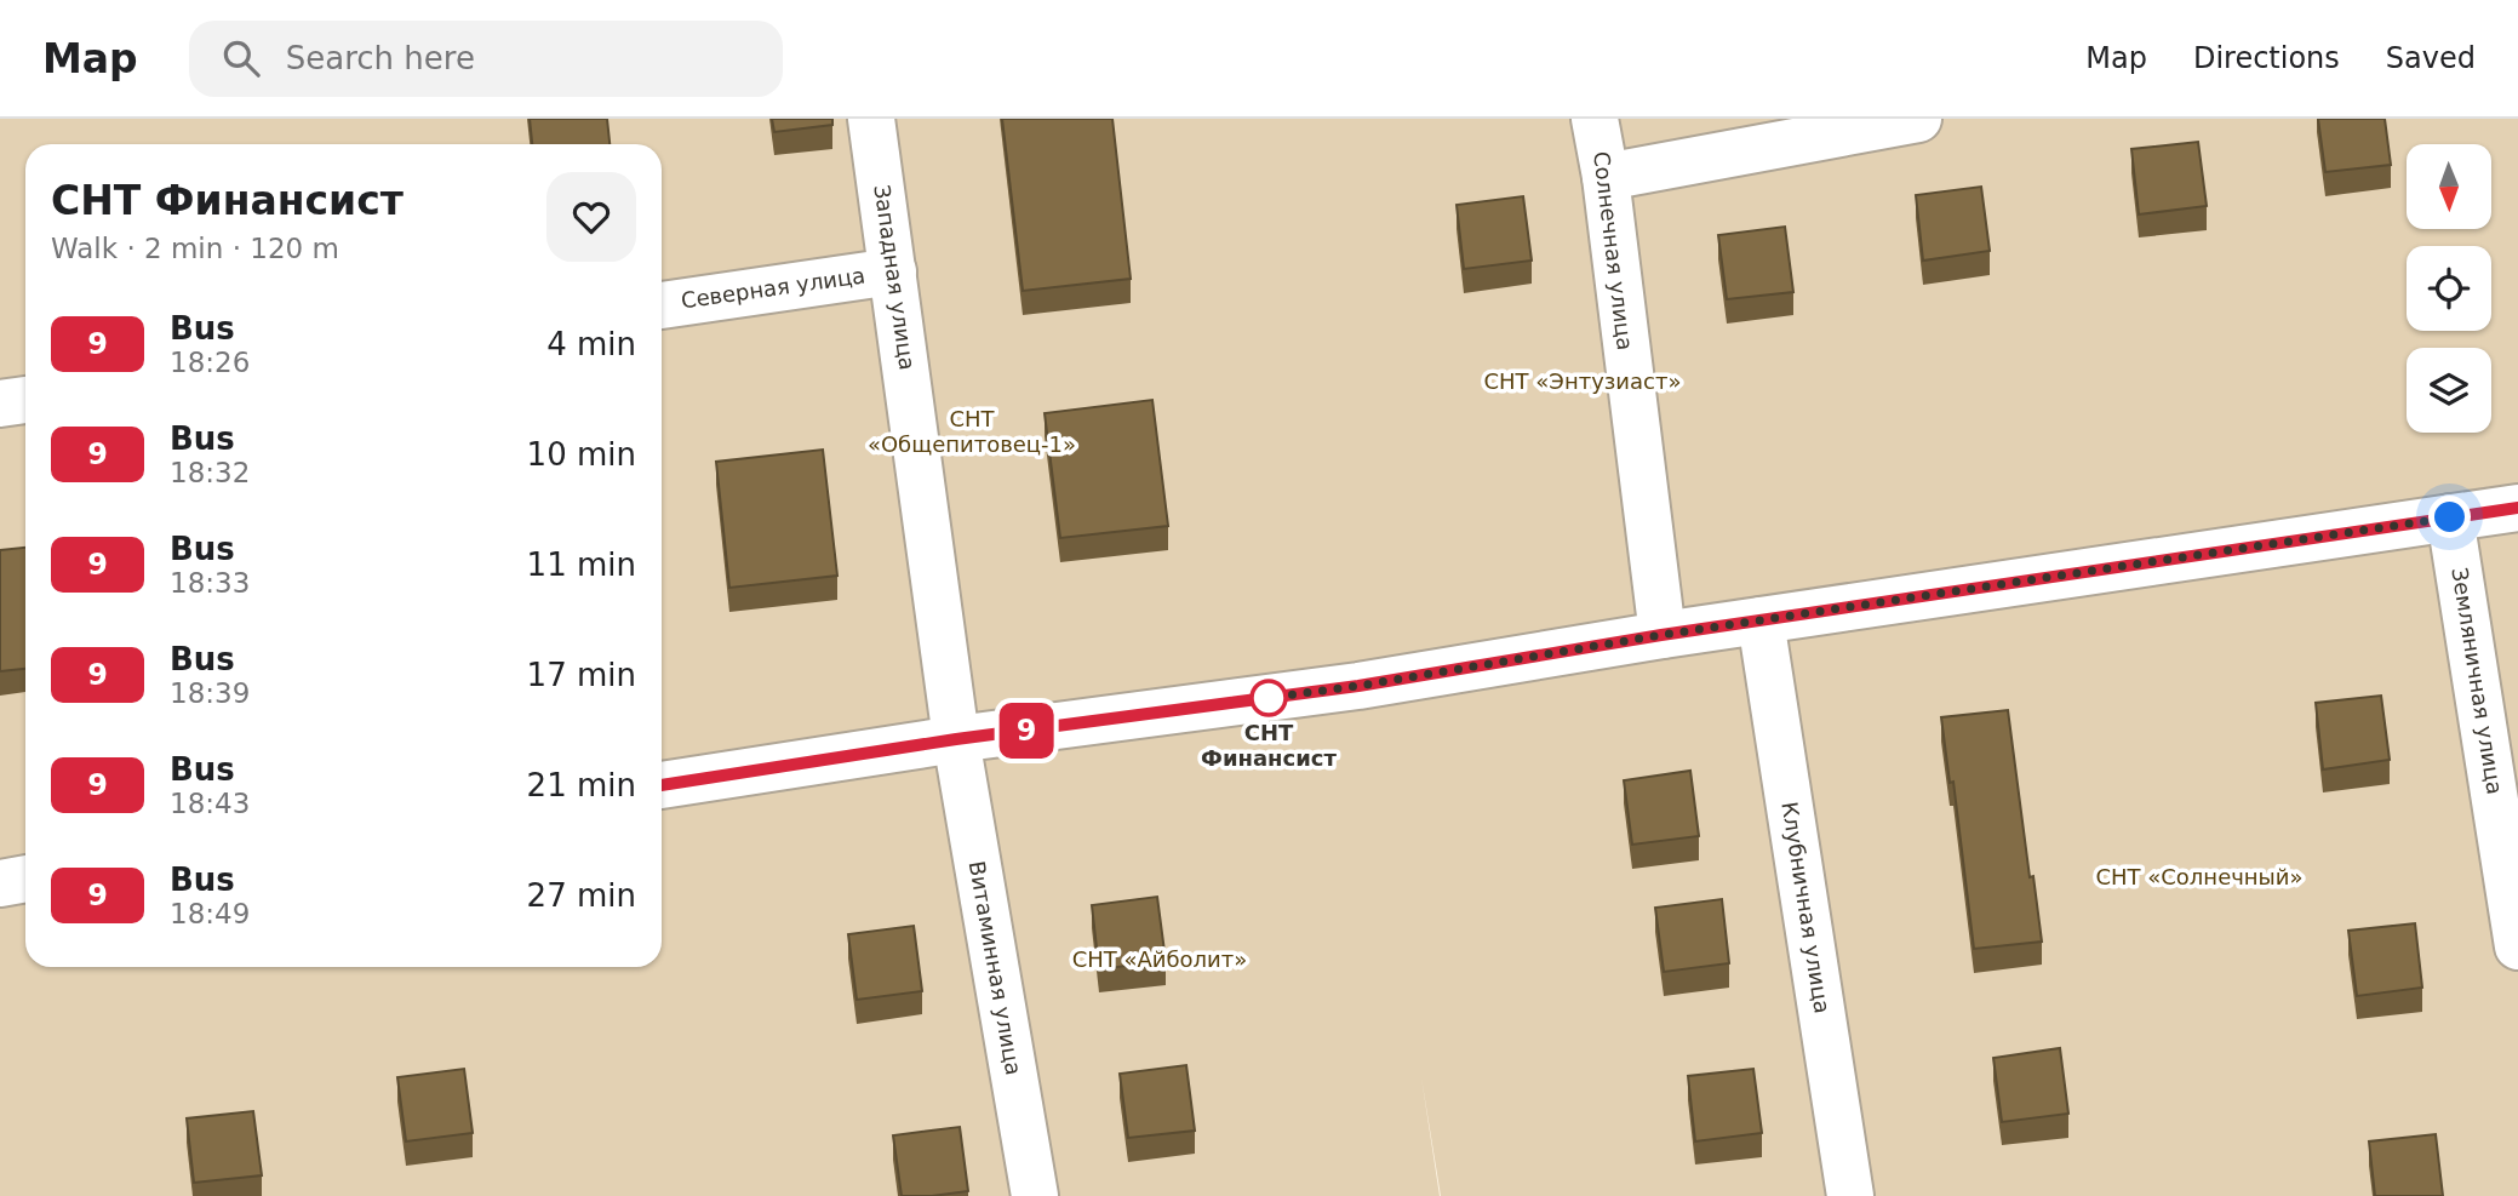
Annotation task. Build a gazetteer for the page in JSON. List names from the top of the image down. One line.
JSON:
{"streets":{"street":["Солнечная улица","Западная улица","Северная улица","Земляничная улица","Клубничная улица","Витаминная улица"]},"crossings":[["Западная улица","Северная улица"],["Западная улица","Витаминная улица"]],"parks":["СНТ «Энтузиаст»","СНТ «Общепитовец-1»","СНТ «Солнечный»","СНТ «Айболит»"],"places":["СНТ Финансист"],"lines":["bus line 9"],"north":"bottom","page":{"header":"Map","search":"Search here","nav":["Map","Directions","Saved"],"on_map":"9","heading":["СНТ Финансист","Walk · 2 min · 120 m"],"list":[{"mark":"9","name":"Bus","note":"18:26","value":"4 min"},{"mark":"9","name":"Bus","note":"18:32","value":"10 min"},{"mark":"9","name":"Bus","note":"18:33","value":"11 min"},{"mark":"9","name":"Bus","note":"18:39","value":"17 min"},{"mark":"9","name":"Bus","note":"18:43","value":"21 min"},{"mark":"9","name":"Bus","note":"18:49","value":"27 min"}]}}
